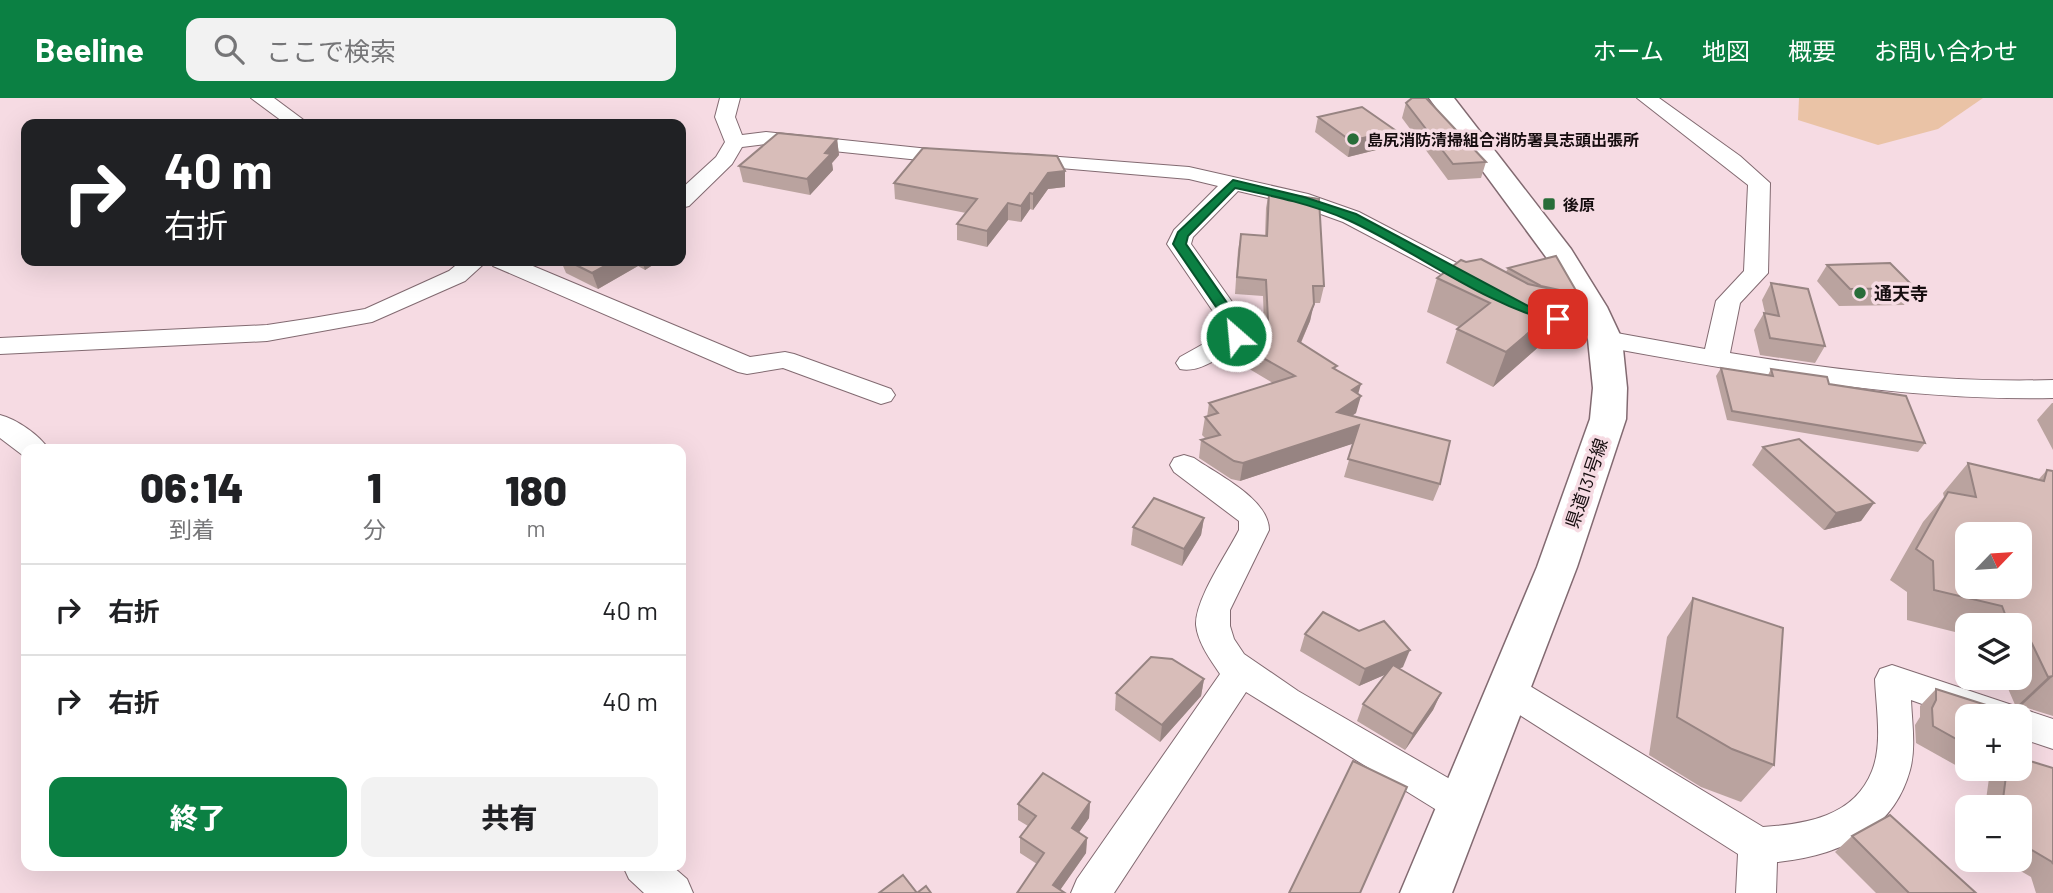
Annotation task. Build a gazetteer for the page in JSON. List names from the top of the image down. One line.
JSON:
{"streets":{"main road":["県道131号線"]},"places":{"other":["島尻消防清掃組合消防署具志頭出張所","通天寺"],"transit":["後原"]},"north":"top right","page":{"header":"Beeline","search":"ここで検索","nav":["ホーム","地図","概要","お問い合わせ"],"turn":["40 m","右折"],"eta":["06:14","到着","1","分","180","m"],"map_buttons":["+","−"],"list":[{"name":"右折","value":"40 m"},{"name":"右折","value":"40 m"}],"buttons":["終了","共有"]}}
